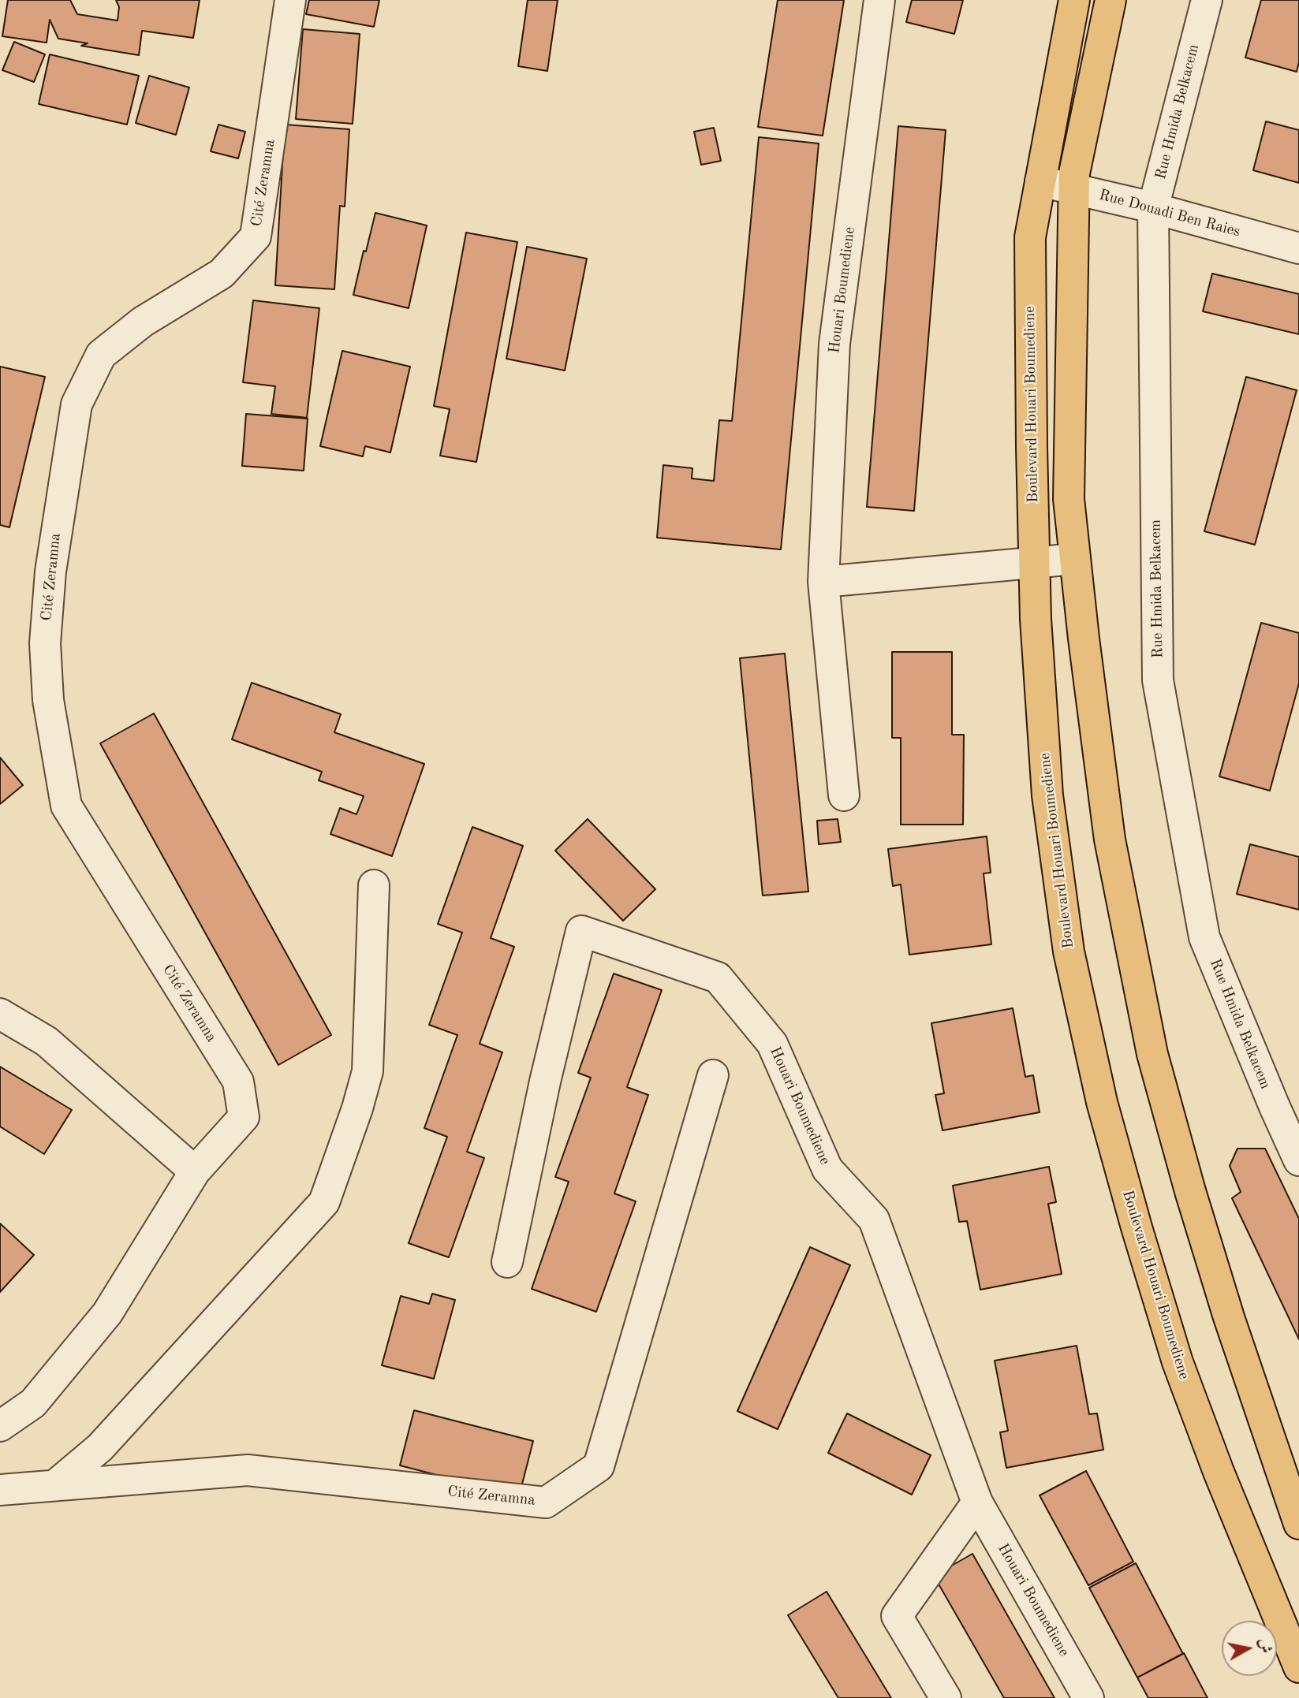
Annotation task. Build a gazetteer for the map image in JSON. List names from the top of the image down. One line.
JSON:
{"streets":{"highway":["Boulevard Houari Boumediene"],"street":["Rue Hmida Belkacem","Cité Zeramna","Rue Douadi Ben Raies","Houari Boumediene"]},"crossings":[["Rue Hmida Belkacem","Rue Douadi Ben Raies"],["Rue Douadi Ben Raies","Boulevard Houari Boumediene"]],"north":"right"}
